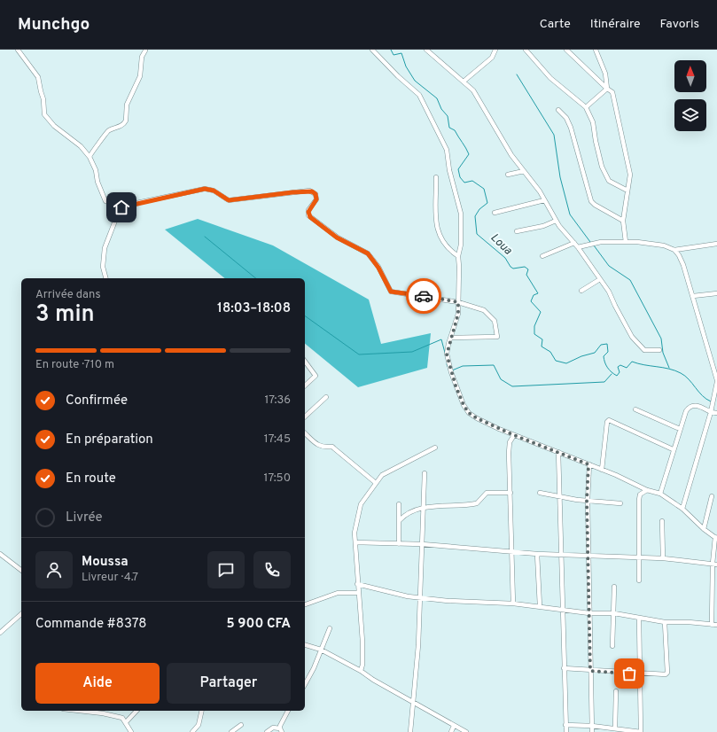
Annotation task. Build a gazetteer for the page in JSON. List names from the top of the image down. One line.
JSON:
{"water":["Loua"],"north":"top","page":{"header":"Munchgo","nav":["Carte","Itinéraire","Favoris"],"heading":["3 min","Arrivée dans","18:03–18:08"],"panel":["Moussa","Livreur · 4.7","Commande #8378","5 900 CFA"],"bar":"En route · 710 m","list":[["Confirmée","17:36"],["En préparation","17:45"],["En route","17:50"],"Livrée"],"buttons":["Aide","Partager"]}}
